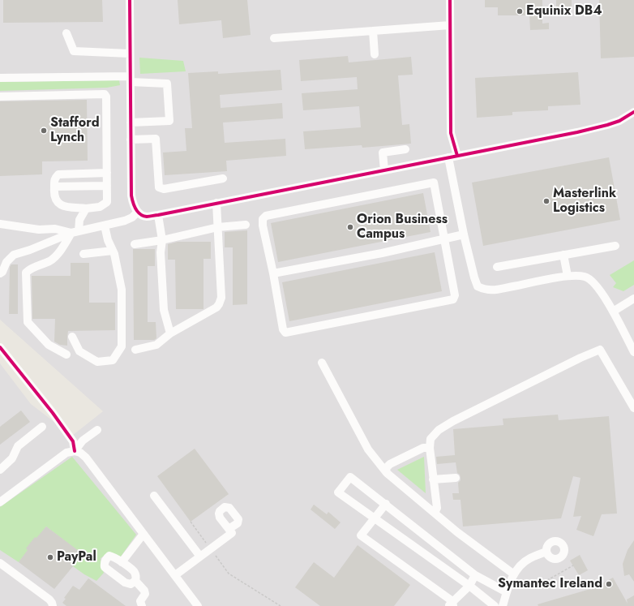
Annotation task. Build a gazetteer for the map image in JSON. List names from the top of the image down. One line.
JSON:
{"places":["Equinix DB4","Stafford Lynch","Masterlink Logistics","Orion Business Campus","PayPal","Symantec Ireland"]}
